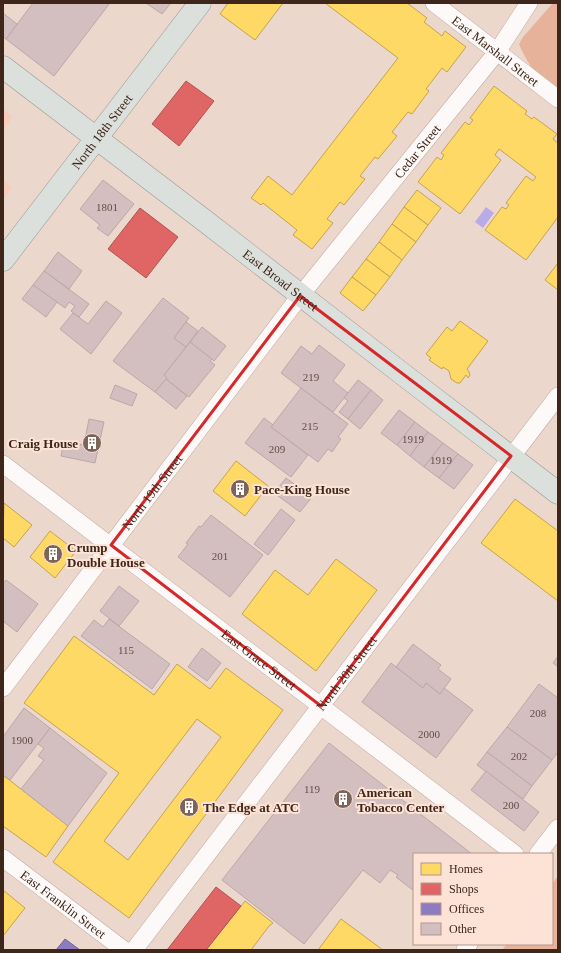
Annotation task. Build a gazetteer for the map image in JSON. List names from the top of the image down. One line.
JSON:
{"streets":{"main road":["North 18th Street","East Broad Street"],"street":["East Marshall Street","Cedar Street","North 19th Street","East Grace Street","North 20th Street","East Franklin Street"]},"crossings":[["East Marshall Street","Cedar Street"],["North 18th Street","East Broad Street"],["Cedar Street","East Broad Street"],["Cedar Street","North 19th Street"],["East Broad Street","North 19th Street"],["East Broad Street","North 20th Street"],["North 19th Street","East Grace Street"],["East Grace Street","North 20th Street"]],"places":{"building":["Craig House","Pace-King House","Crump Double House","American Tobacco Center","The Edge at ATC"]},"house_numbers":["1801","219","215","1919","209","1919","201","115","208","2000","1900","202","119","200"],"legend":["Homes","Shops","Offices","Other"]}
